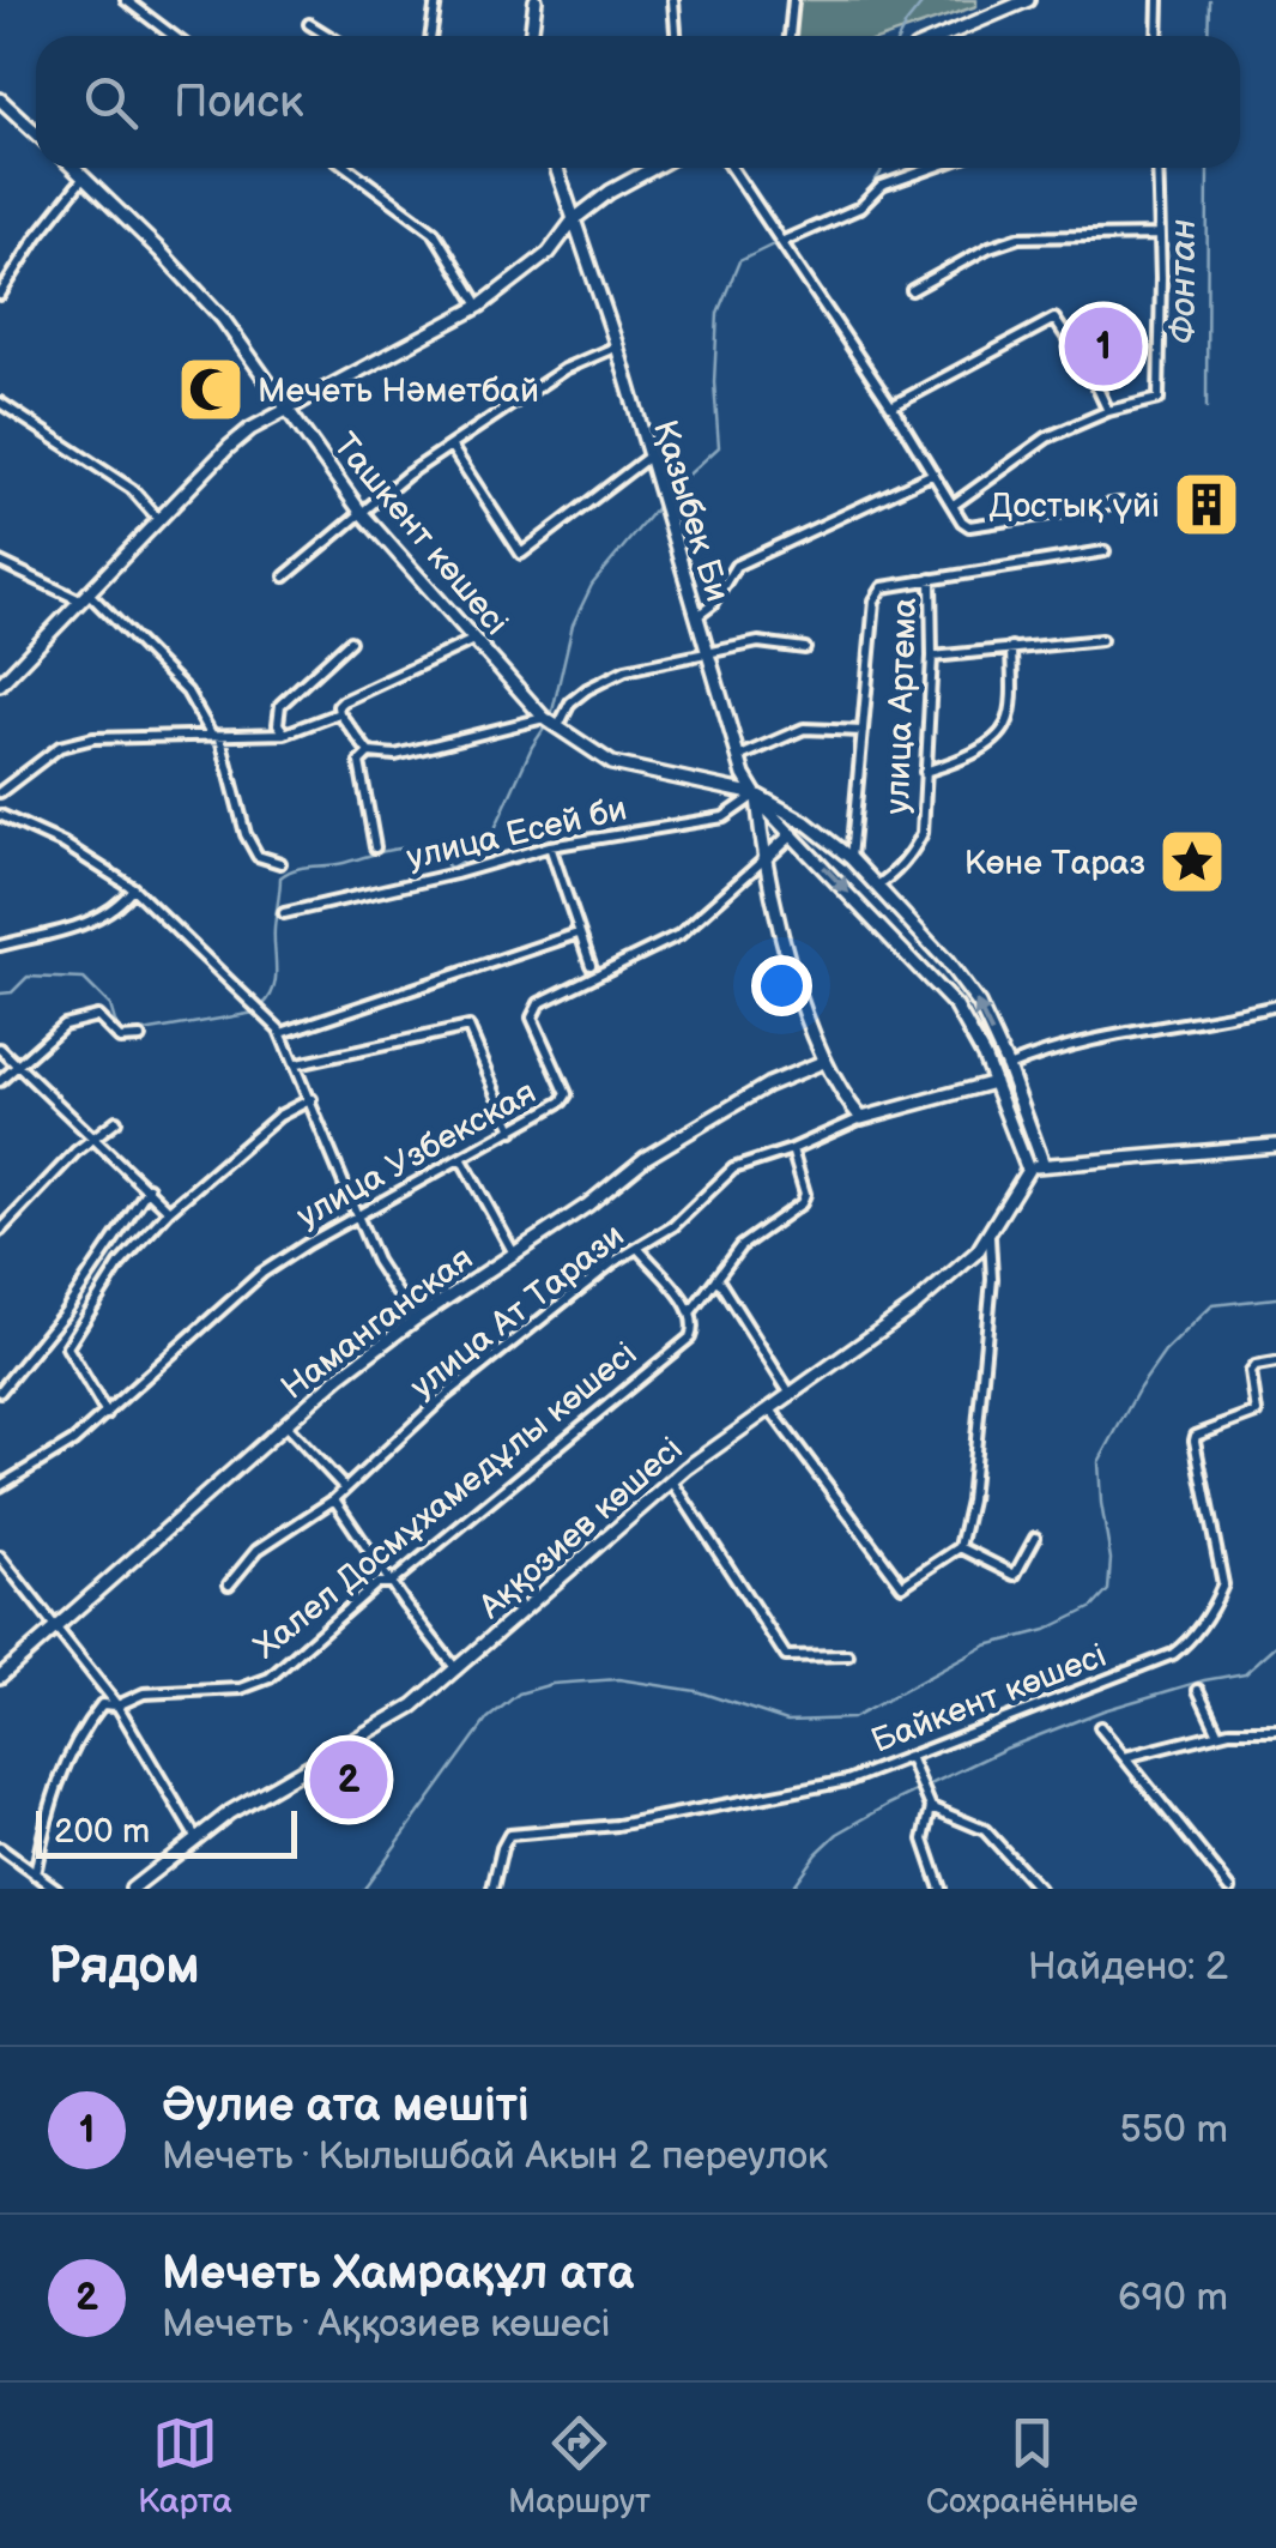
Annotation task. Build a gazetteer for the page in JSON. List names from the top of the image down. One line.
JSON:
{"streets":{"main road":["Қазыбек Би","Ташкент көшесі","Наманганская","Аққозиев көшесі"],"street":["улица Артема","улица Есей би","улица Узбекская","улица Ат Тарази","Халел Досмұхамедұлы көшесі","Байкент көшесі"]},"crossings":[["Қазыбек Би","Ташкент көшесі"],["Қазыбек Би","улица Есей би"],["Ташкент көшесі","улица Есей би"],["улица Ат Тарази","Халел Досмұхамедұлы көшесі"]],"water":["Фонтан"],"places":{"mosque":["Мечеть Нәметбай"],"building":["Достық үйі"],"place":["Көне Тараз"]},"scale_bar":"200 m","page":{"search":"Поиск","pins":["1","2"],"scale":"200 m","heading":["Рядом","Найдено: 2"],"list":[{"mark":"1","name":"Әулие ата мешіті","note":"Мечеть · Кылышбай Акын 2 переулок","value":"550 m"},{"mark":"2","name":"Мечеть Хамрақұл ата","note":"Мечеть · Аққозиев көшесі","value":"690 m"}],"nav":["Карта","Маршрут","Сохранённые"]}}
